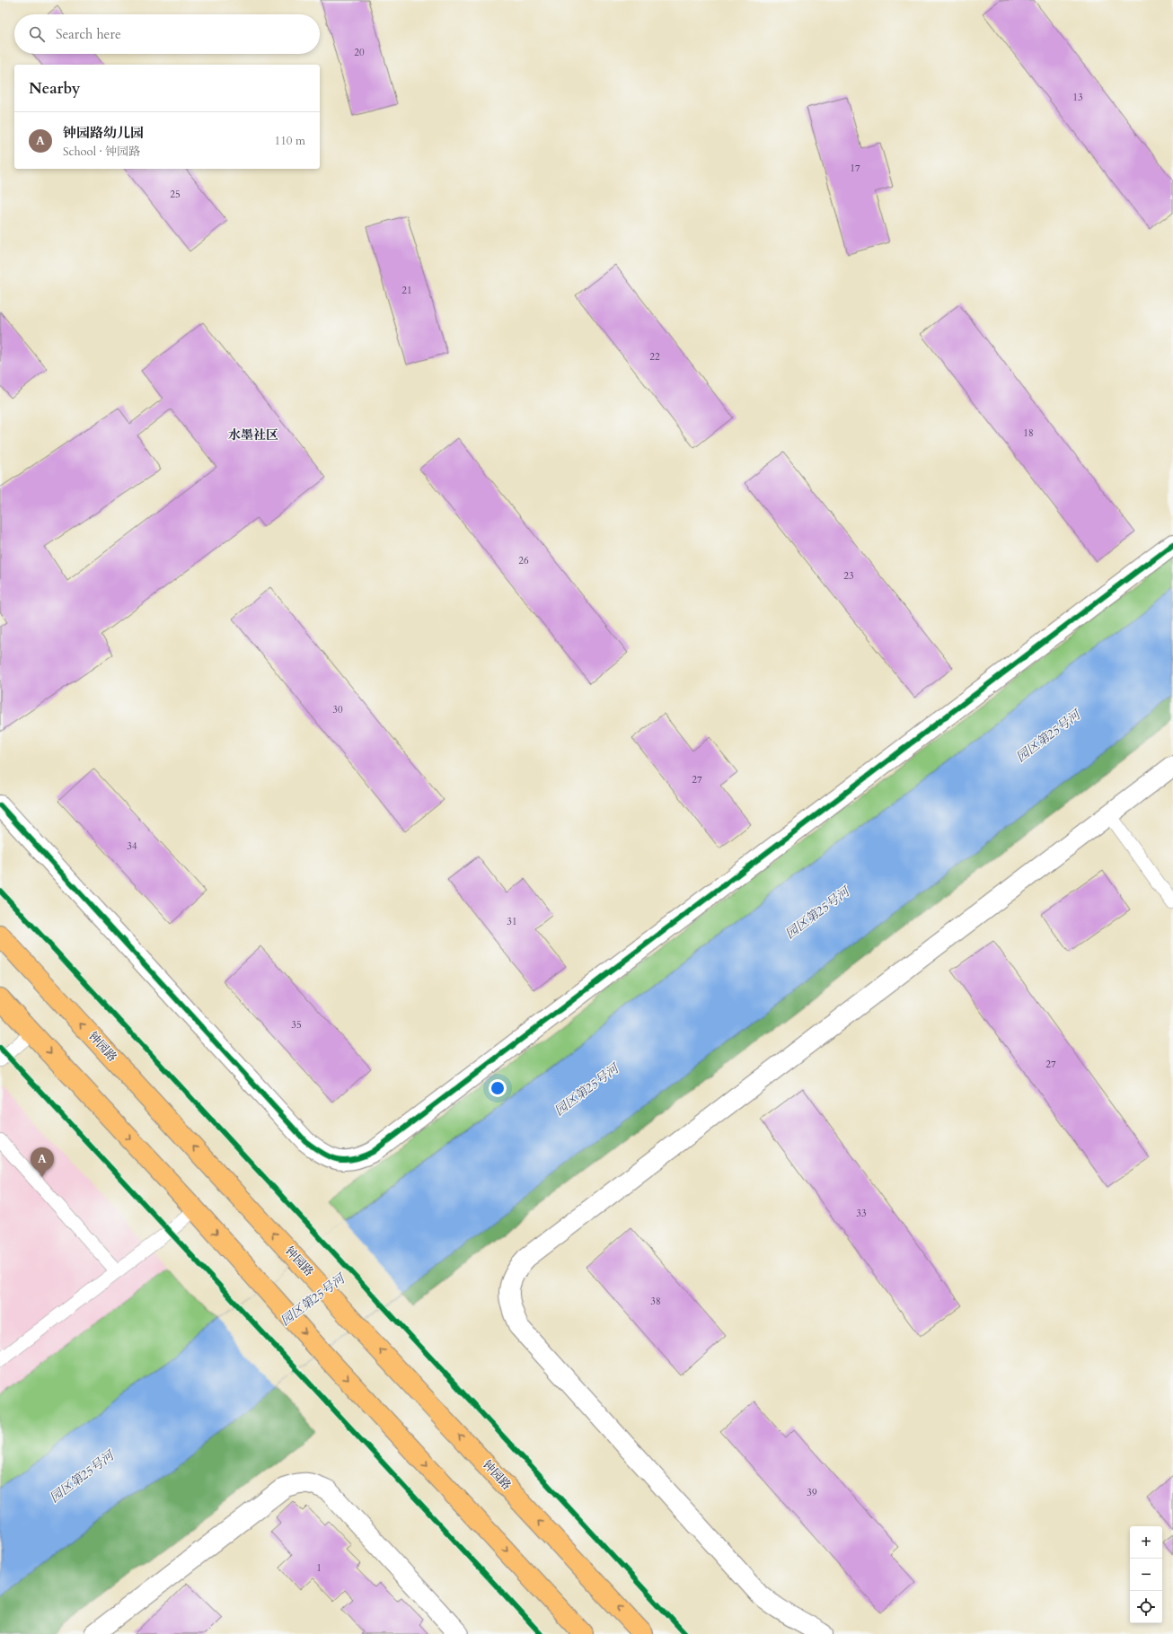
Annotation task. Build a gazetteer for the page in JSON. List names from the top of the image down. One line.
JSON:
{"streets":{"main road":["钟园路"]},"districts":["水墨社区"],"water":["园区第25号河"],"house_numbers":["20","13","17","25","21","22","18","26","23","30","27","34","31","35","27","33","38","39","1"],"page":{"search":"Search here","heading":"Nearby","list":[{"mark":"A","name":"钟园路幼儿园","note":"School · 钟园路","value":"110 m"}],"pins":"A","map_buttons":["+","−"]}}
